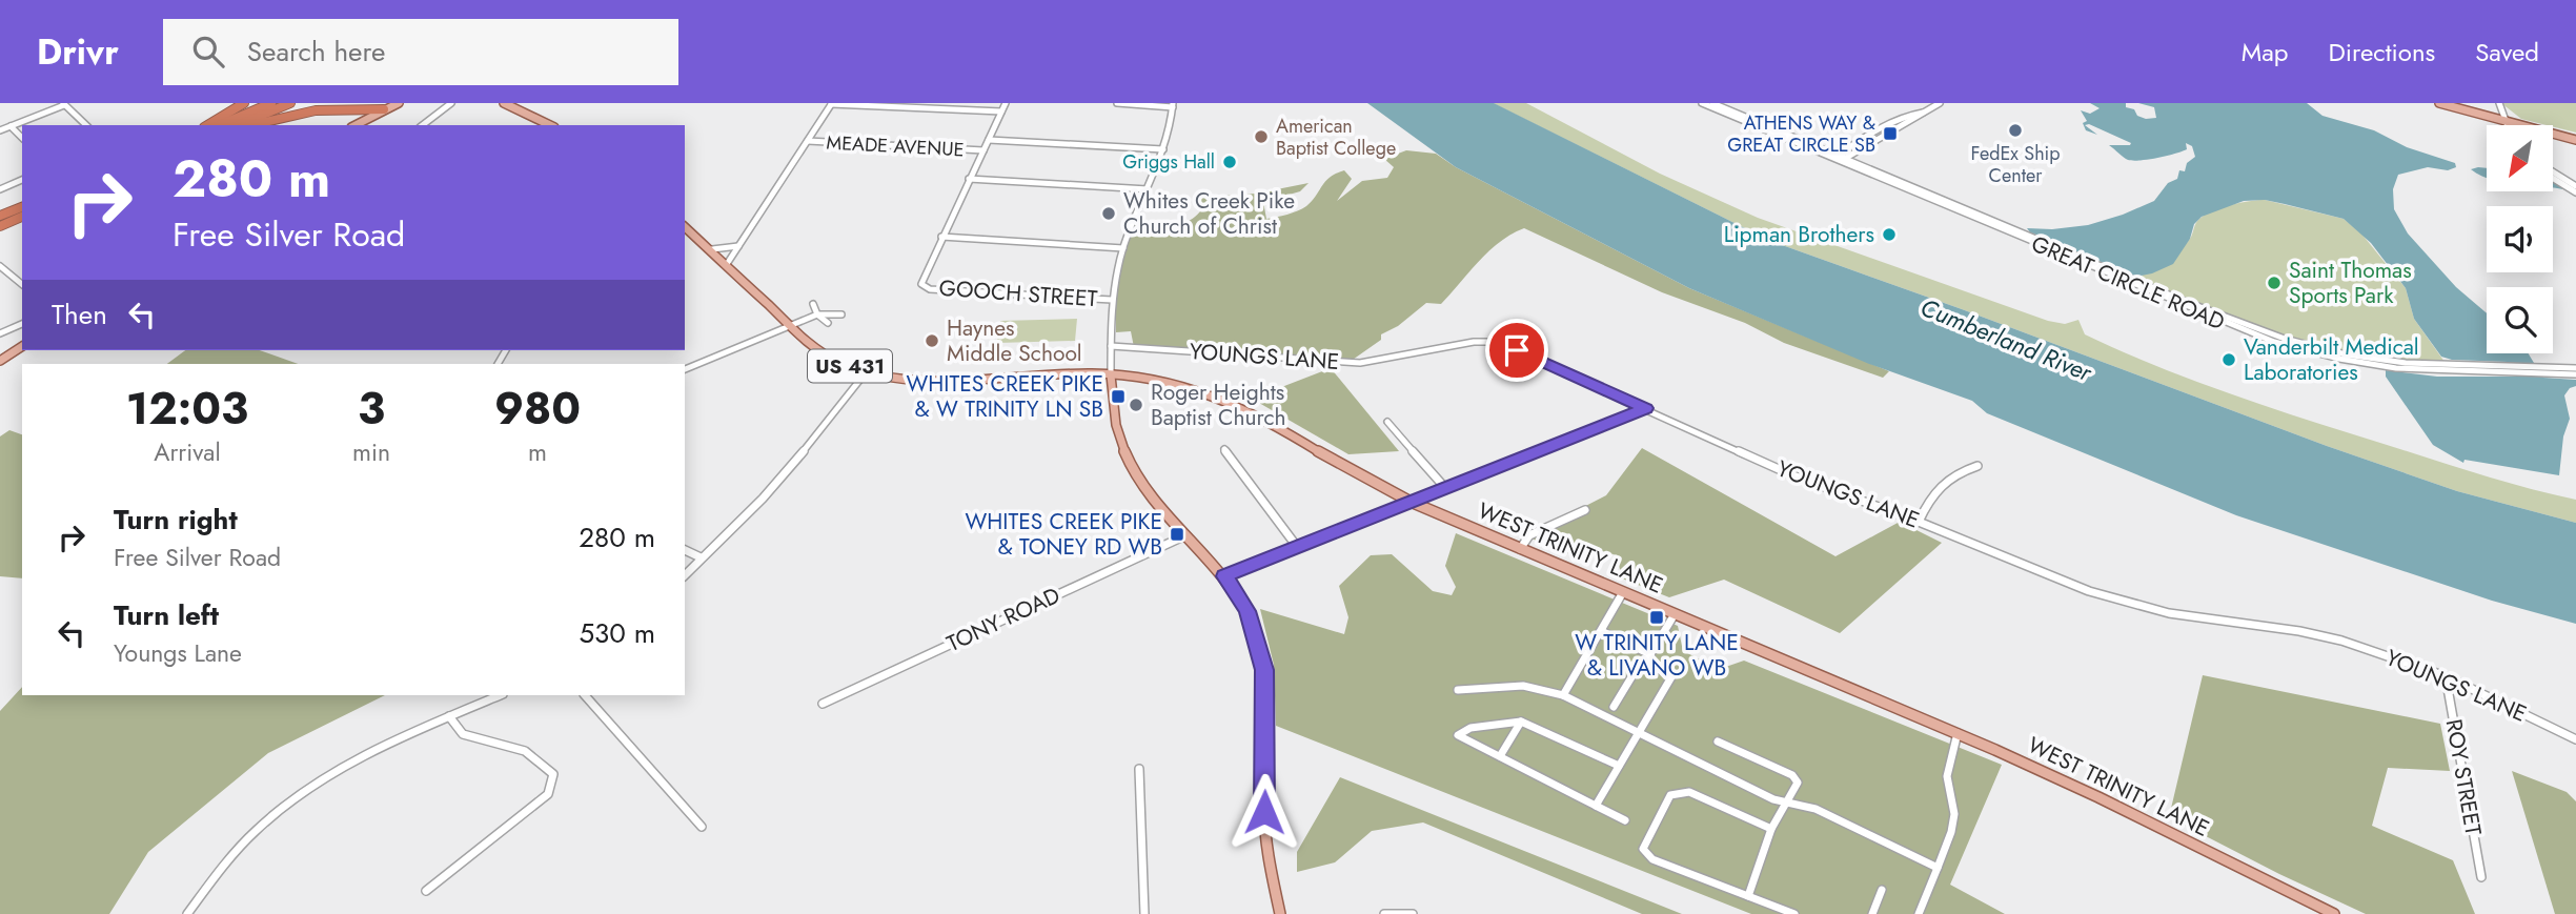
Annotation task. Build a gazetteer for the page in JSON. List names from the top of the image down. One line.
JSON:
{"streets":{"main road":["US 431","WEST TRINITY LANE"],"street":["MEADE AVENUE","GREAT CIRCLE ROAD","GOOCH STREET","YOUNGS LANE","TONY ROAD","ROY STREET"]},"crossings":[["YOUNGS LANE","ROY STREET"]],"water":["Cumberland River"],"places":{"other":["FedEx Ship Center","American Baptist College","Griggs Hall","Whites Creek Pike Church of Christ","Lipman Brothers","Saint Thomas Sports Park","Haynes Middle School","Vanderbilt Medical Laboratories","Roger Heights Baptist Church"],"transit":["ATHENS WAY & GREAT CIRCLE SB","WHITES CREEK PIKE & W TRINITY LN SB","WHITES CREEK PIKE & TONEY RD WB","W TRINITY LANE & LIVANO WB"]},"north":"bottom left","page":{"header":"Drivr","search":"Search here","nav":["Map","Directions","Saved"],"turn":["280 m","Free Silver Road"],"then":"Then","eta":["12:03","Arrival","3","min","980","m"],"list":[{"name":"Turn right","note":"Free Silver Road","value":"280 m"},{"name":"Turn left","note":"Youngs Lane","value":"530 m"}]}}
